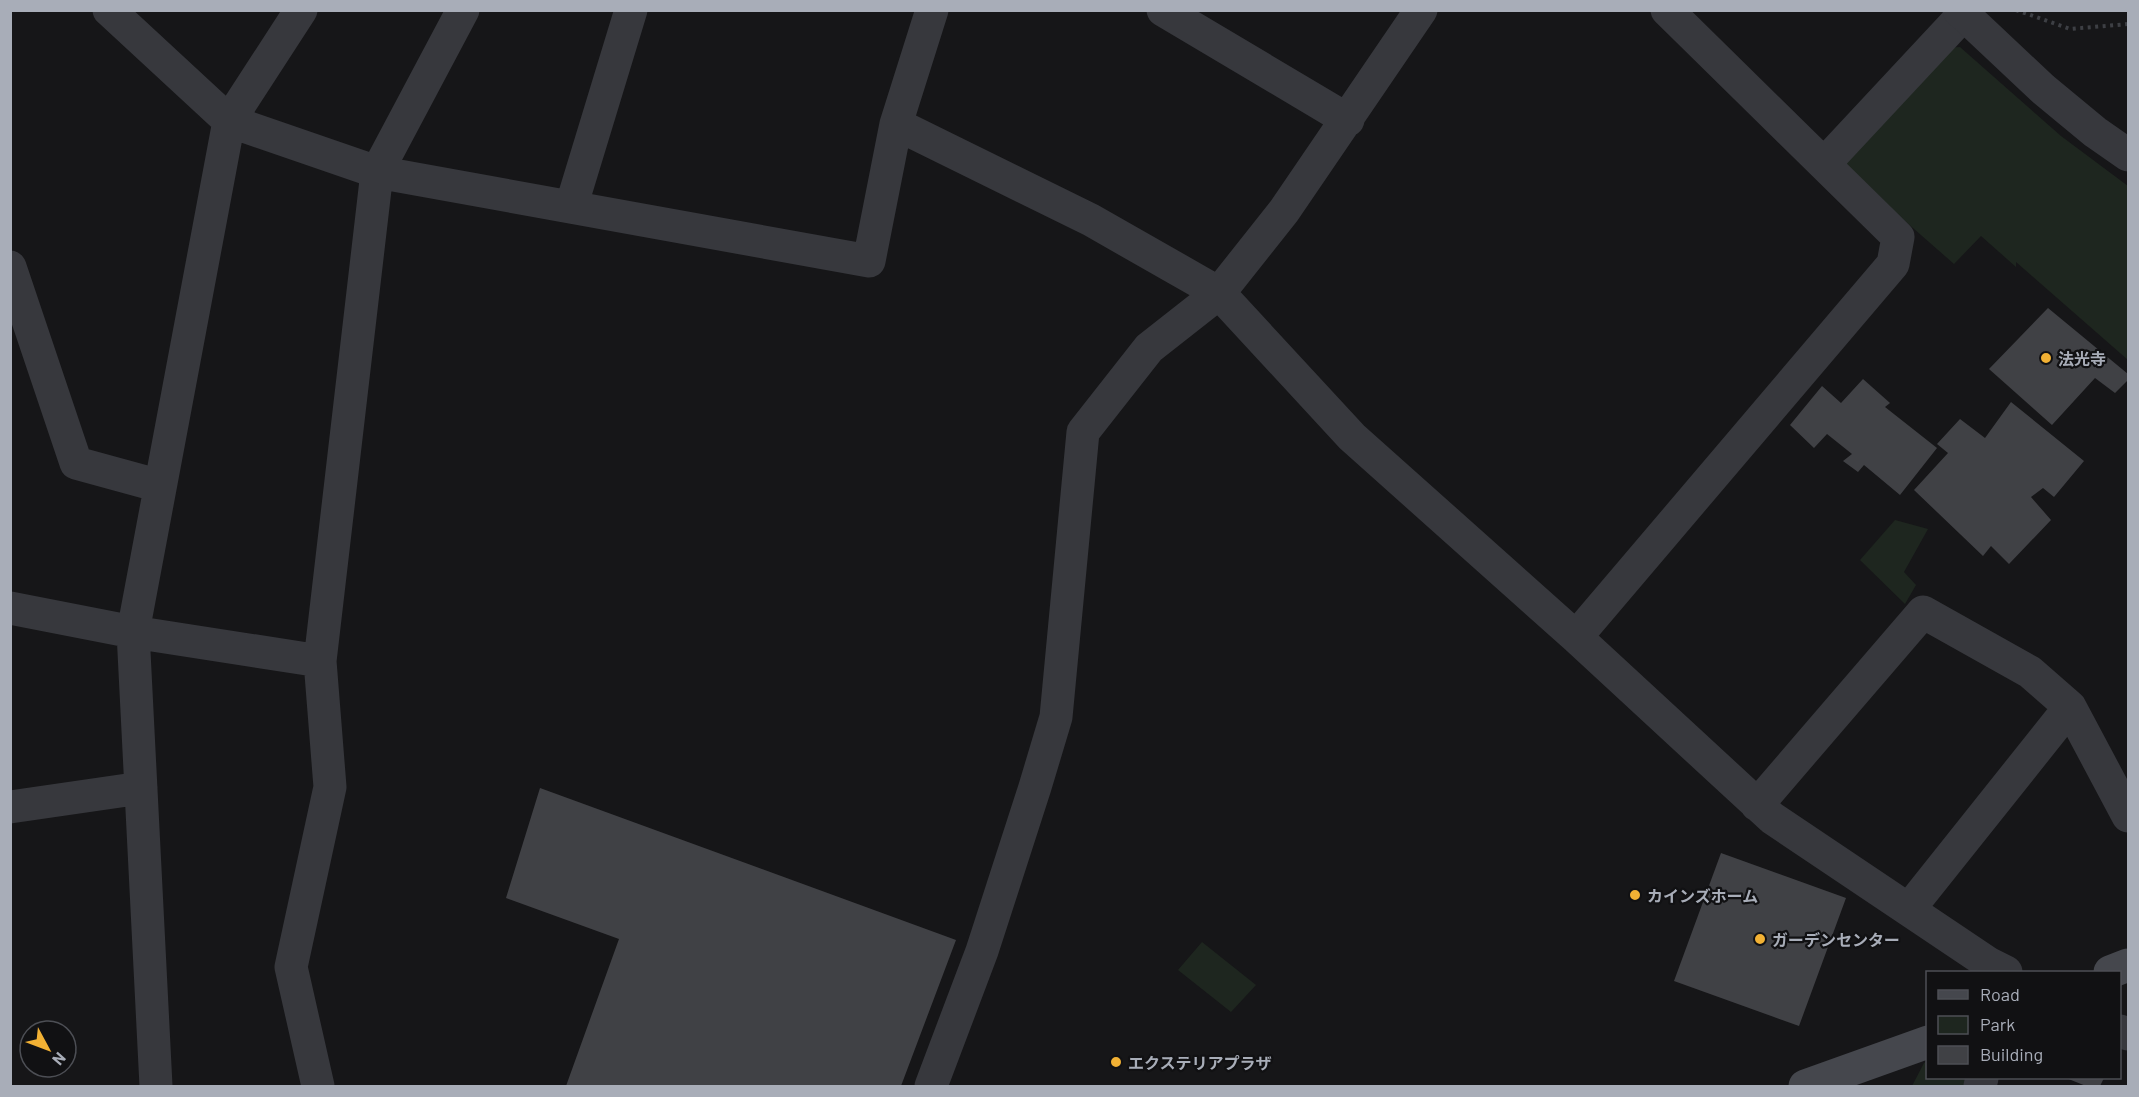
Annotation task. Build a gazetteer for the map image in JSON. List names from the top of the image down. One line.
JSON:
{"places":["法光寺","カインズホーム","ガーデンセンター","エクステリアプラザ"],"legend":["Road","Park","Building"],"north":"bottom right"}
